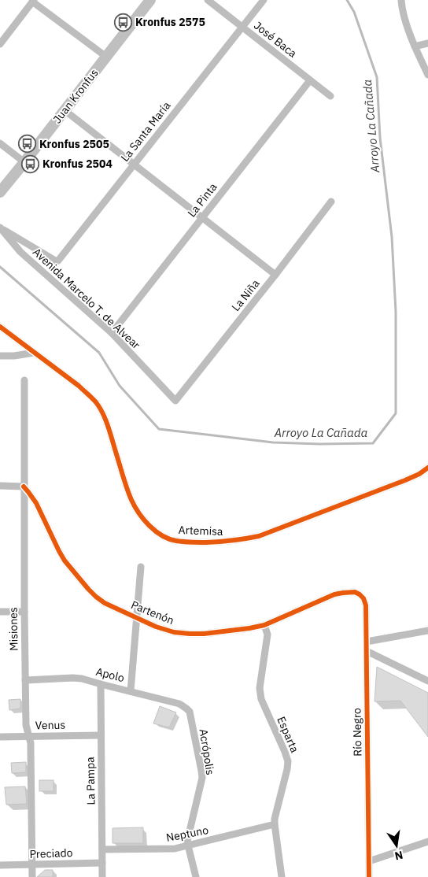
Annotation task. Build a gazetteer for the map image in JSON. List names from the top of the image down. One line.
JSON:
{"streets":{"main road":["Juan Kronfus"],"street":["José Baca","La Santa María","La Pinta","La Niña","Avenida Marcelo T. de Alvear","Artemisa","Partenón","Misiones","Apolo","Venus","Río Negro","Esparta","Acrópolis","La Pampa","Neptuno","Preciado"]},"crossings":[["José Baca","La Santa María"],["José Baca","La Pinta"],["La Santa María","Avenida Marcelo T. de Alvear"],["La Pinta","Avenida Marcelo T. de Alvear"],["La Niña","Avenida Marcelo T. de Alvear"],["Partenón","Misiones"],["Partenón","Río Negro"],["Partenón","Esparta"],["Misiones","Apolo"],["Misiones","Venus"],["Misiones","Preciado"],["Apolo","Acrópolis"],["Apolo","La Pampa"],["Venus","La Pampa"],["Esparta","Neptuno"],["Acrópolis","Neptuno"],["La Pampa","Neptuno"],["La Pampa","Preciado"]],"water":["Arroyo La Cañada"],"places":{"bus stop":["Kronfus 2575","Kronfus 2505","Kronfus 2504"]},"north":"bottom"}
